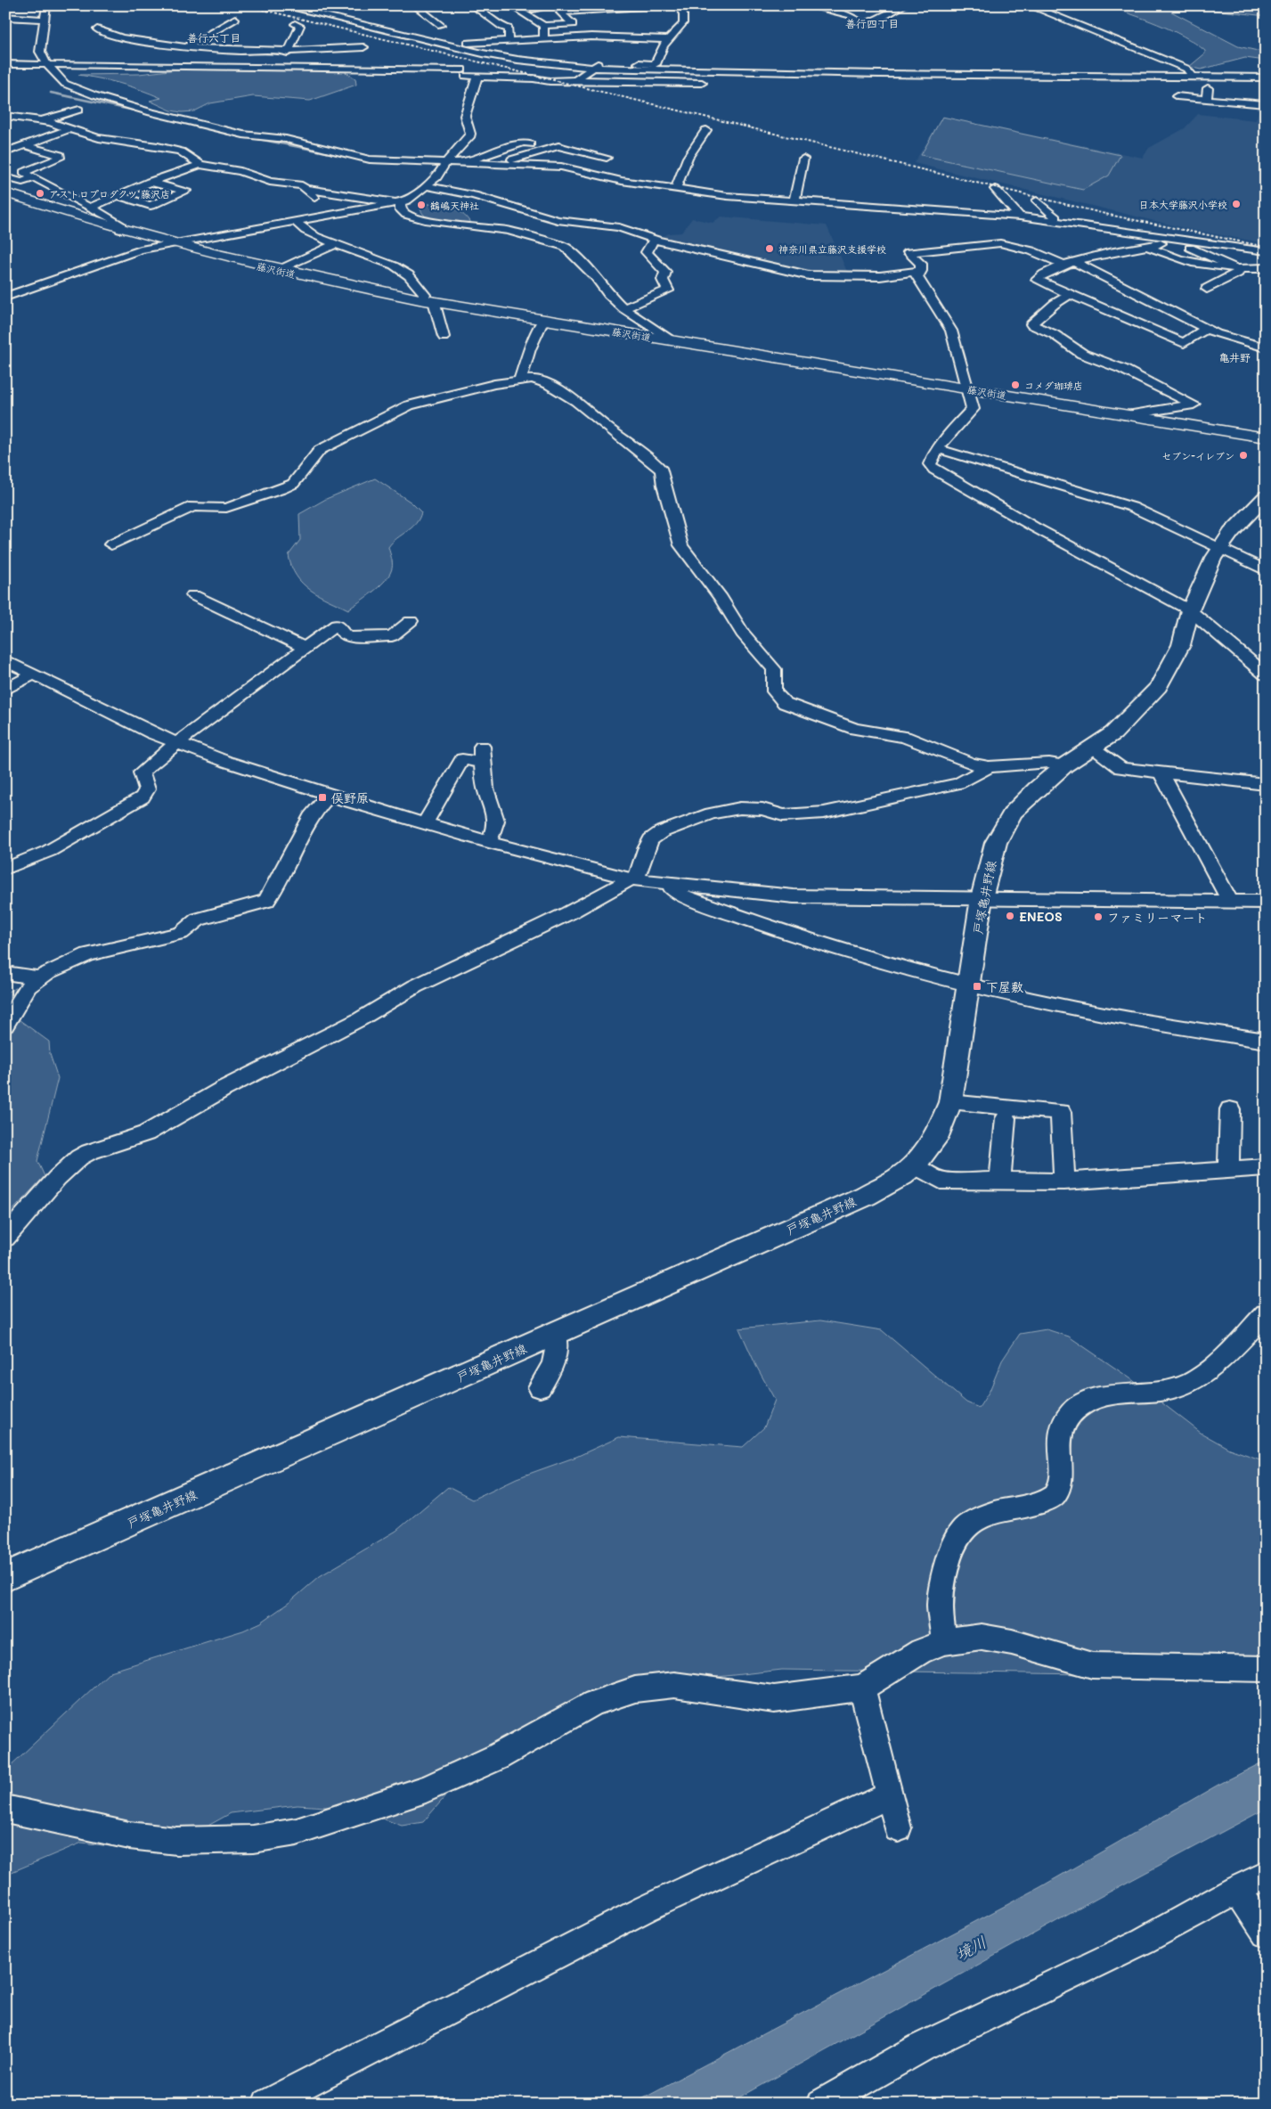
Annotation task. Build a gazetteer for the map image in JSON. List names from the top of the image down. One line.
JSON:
{"streets":{"highway":["藤沢街道"],"main road":["戸塚亀井野線"]},"districts":["善行四丁目","善行六丁目","亀井野"],"water":["境川"],"places":{"other":["アストロプロダクツ 藤沢店","日本大学藤沢小学校","鶴嶋天神社","神奈川県立藤沢支援学校","コメダ珈琲店","セブン-イレブン","ENEOS","ファミリーマート"],"transit":["俣野原","下屋敷"]}}
